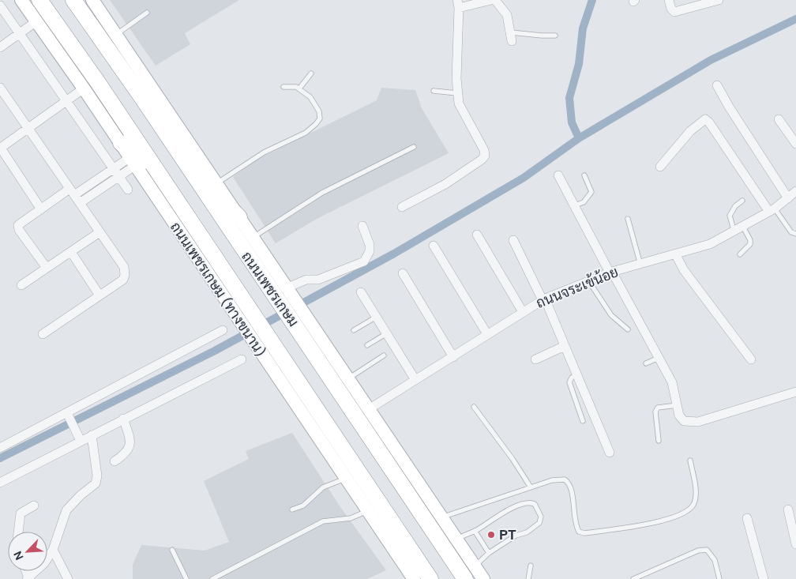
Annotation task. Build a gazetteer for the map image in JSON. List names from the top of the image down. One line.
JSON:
{"streets":{"highway":["ถนนเพชรเกษม"],"main road":["ถนนเพชรเกษม (ทางขนาน)"],"street":["ถนนจระเข้น้อย"]},"crossings":[["ถนนเพชรเกษม (ทางขนาน)","ถนนเพชรเกษม"]],"places":["PT"],"north":"bottom left"}
